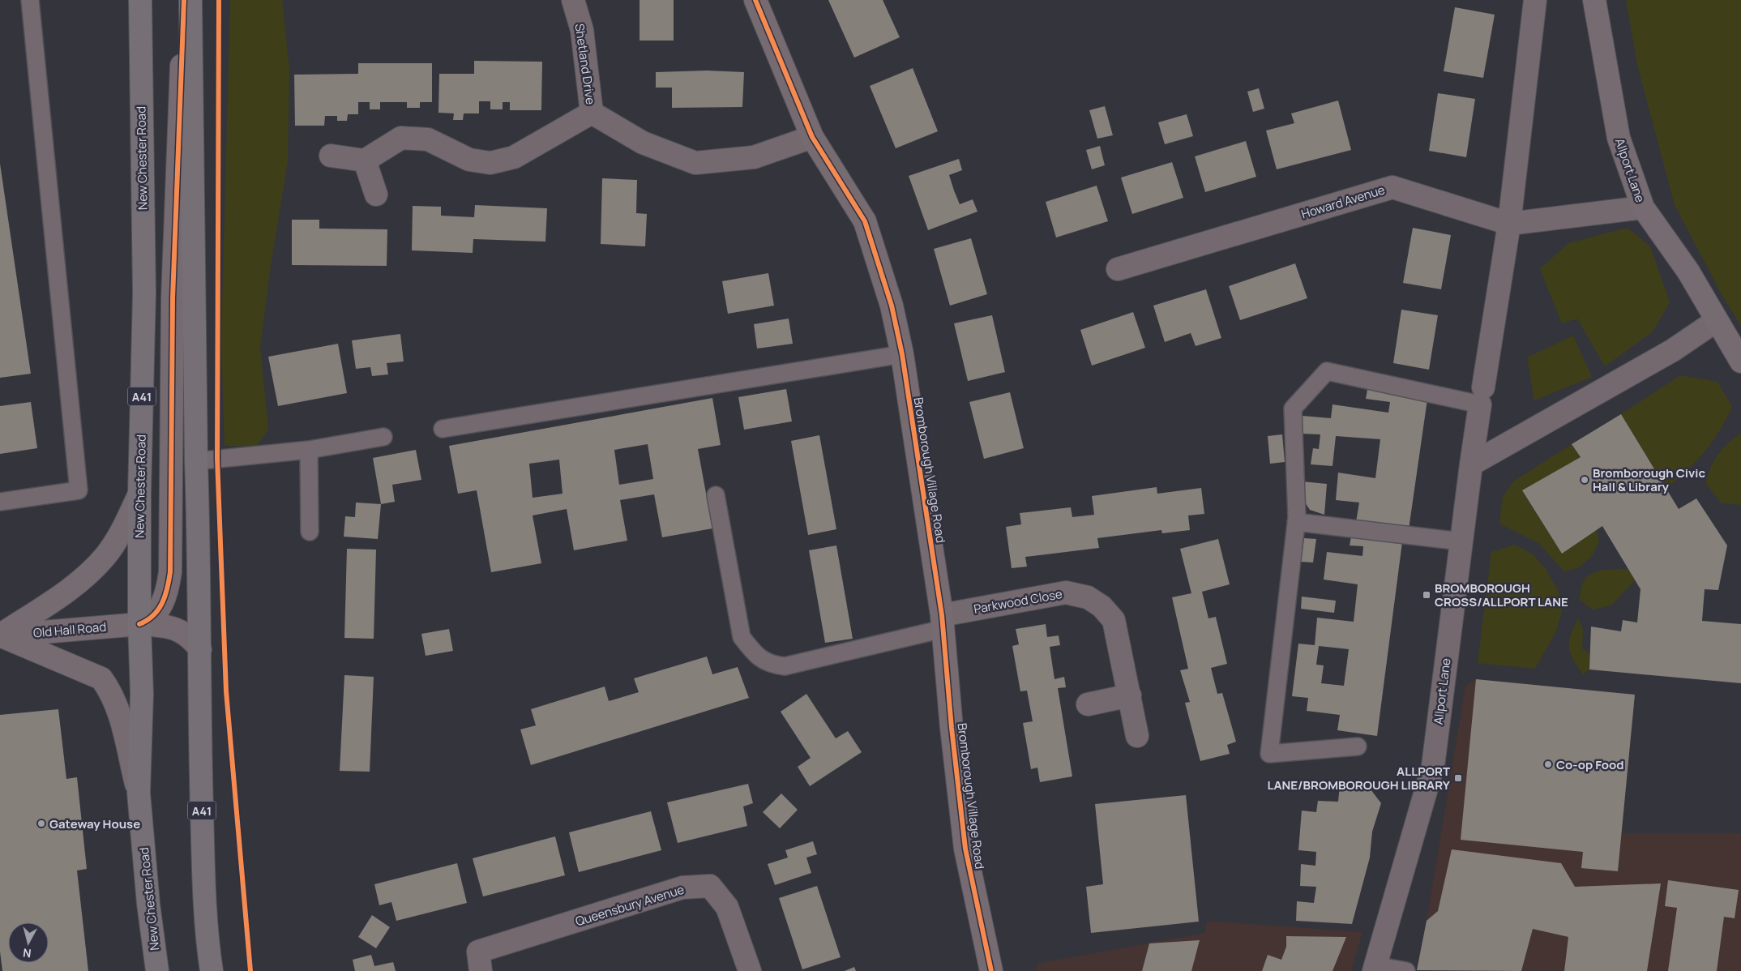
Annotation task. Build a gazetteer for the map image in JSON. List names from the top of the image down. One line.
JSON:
{"streets":{"highway":["New Chester Road","A41"],"street":["Shetland Drive","Allport Lane","Howard Avenue","Bromborough Village Road","Parkwood Close","Old Hall Road","Queensbury Avenue"]},"crossings":[["Shetland Drive","Bromborough Village Road"],["New Chester Road","Old Hall Road"],["Allport Lane","Howard Avenue"],["A41","Old Hall Road"],["Bromborough Village Road","Parkwood Close"]],"places":{"other":["Bromborough Civic Hall & Library","Co-op Food","Gateway House"],"transit":["BROMBOROUGH CROSS/ALLPORT LANE","ALLPORT LANE/BROMBOROUGH LIBRARY"]},"north":"bottom"}
